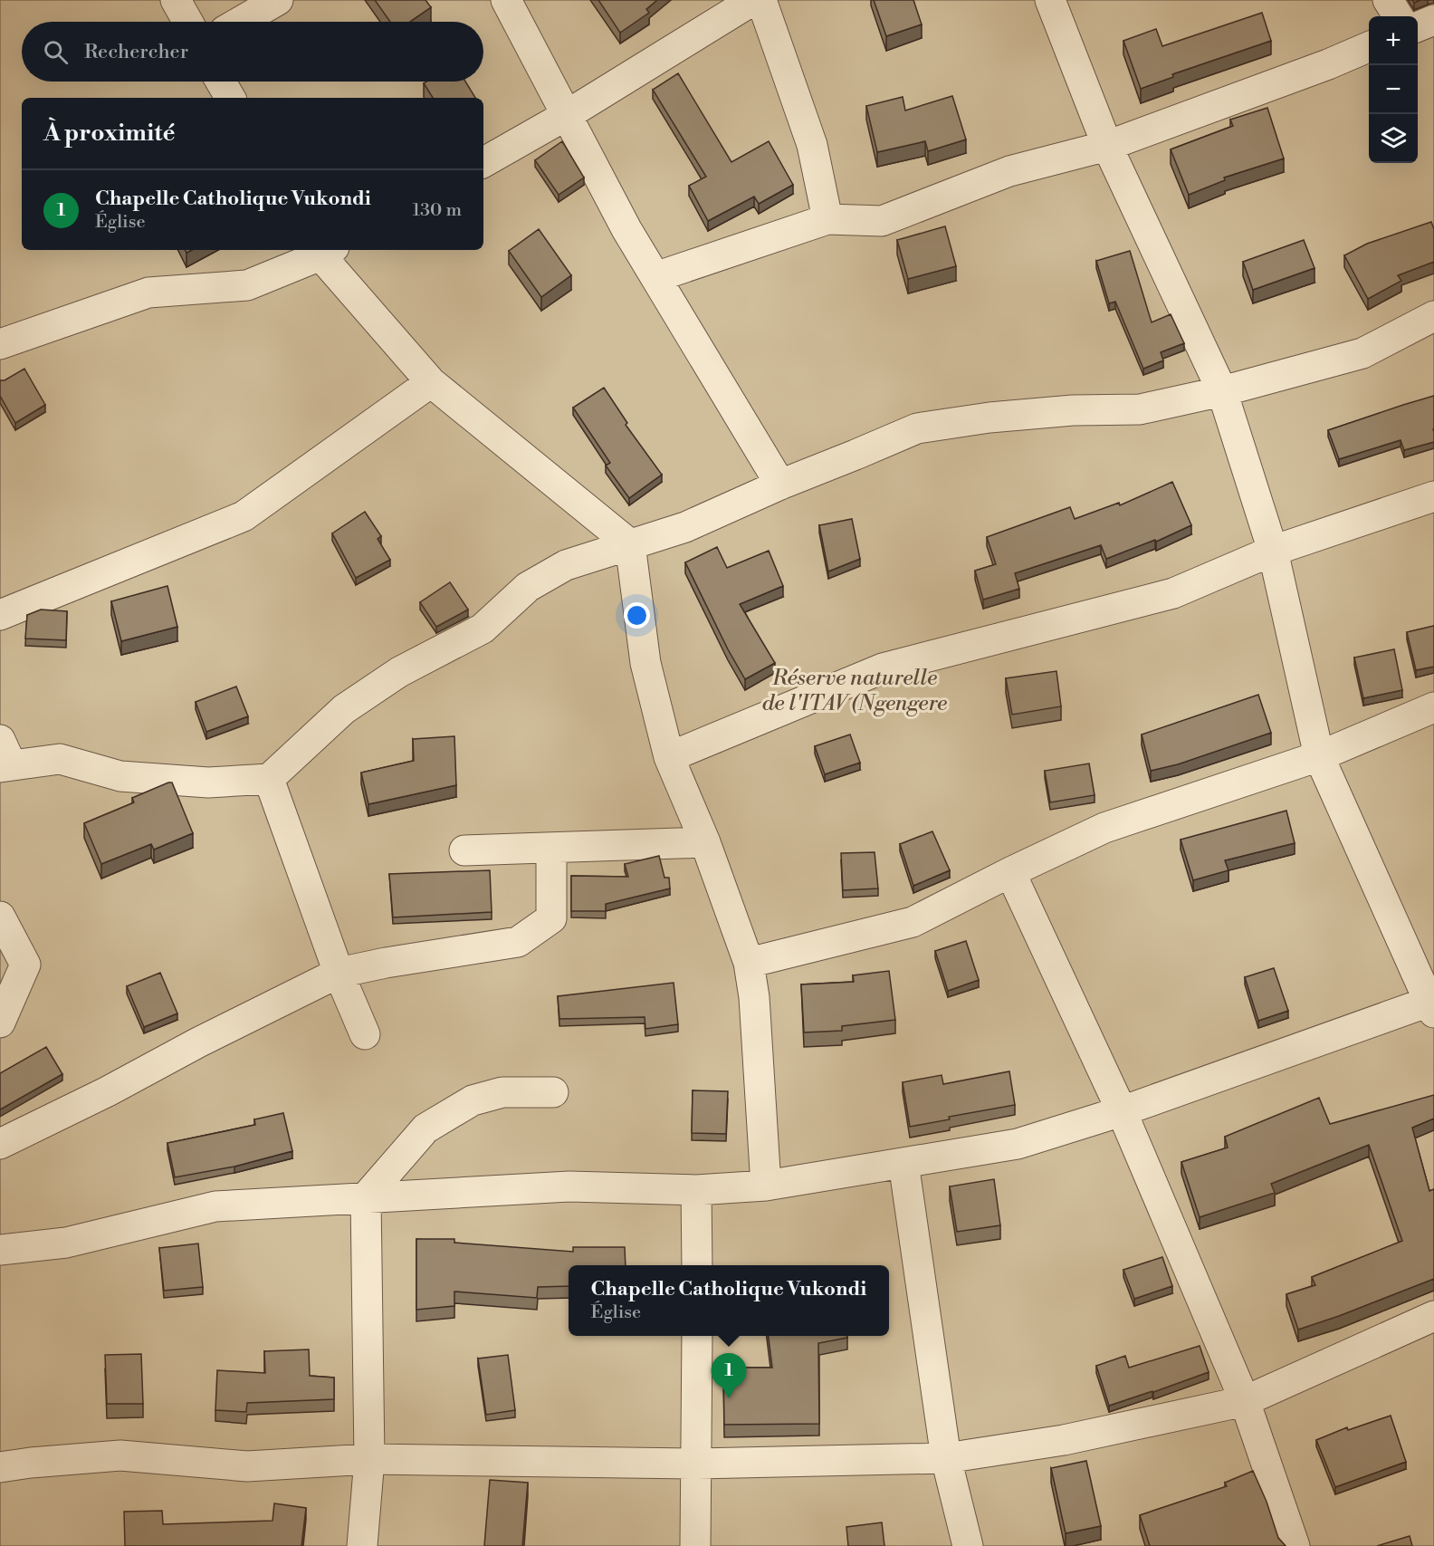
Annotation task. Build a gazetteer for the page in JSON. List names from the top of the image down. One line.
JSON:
{"parks":["Réserve naturelle de l'ITAV (Ngengere"],"page":{"map_buttons":["+","−"],"search":"Rechercher","heading":"À proximité","list":[{"mark":"1","name":"Chapelle Catholique Vukondi","note":"Église","value":"130 m"}],"popup":["Chapelle Catholique Vukondi","Église"],"pins":"1"}}
